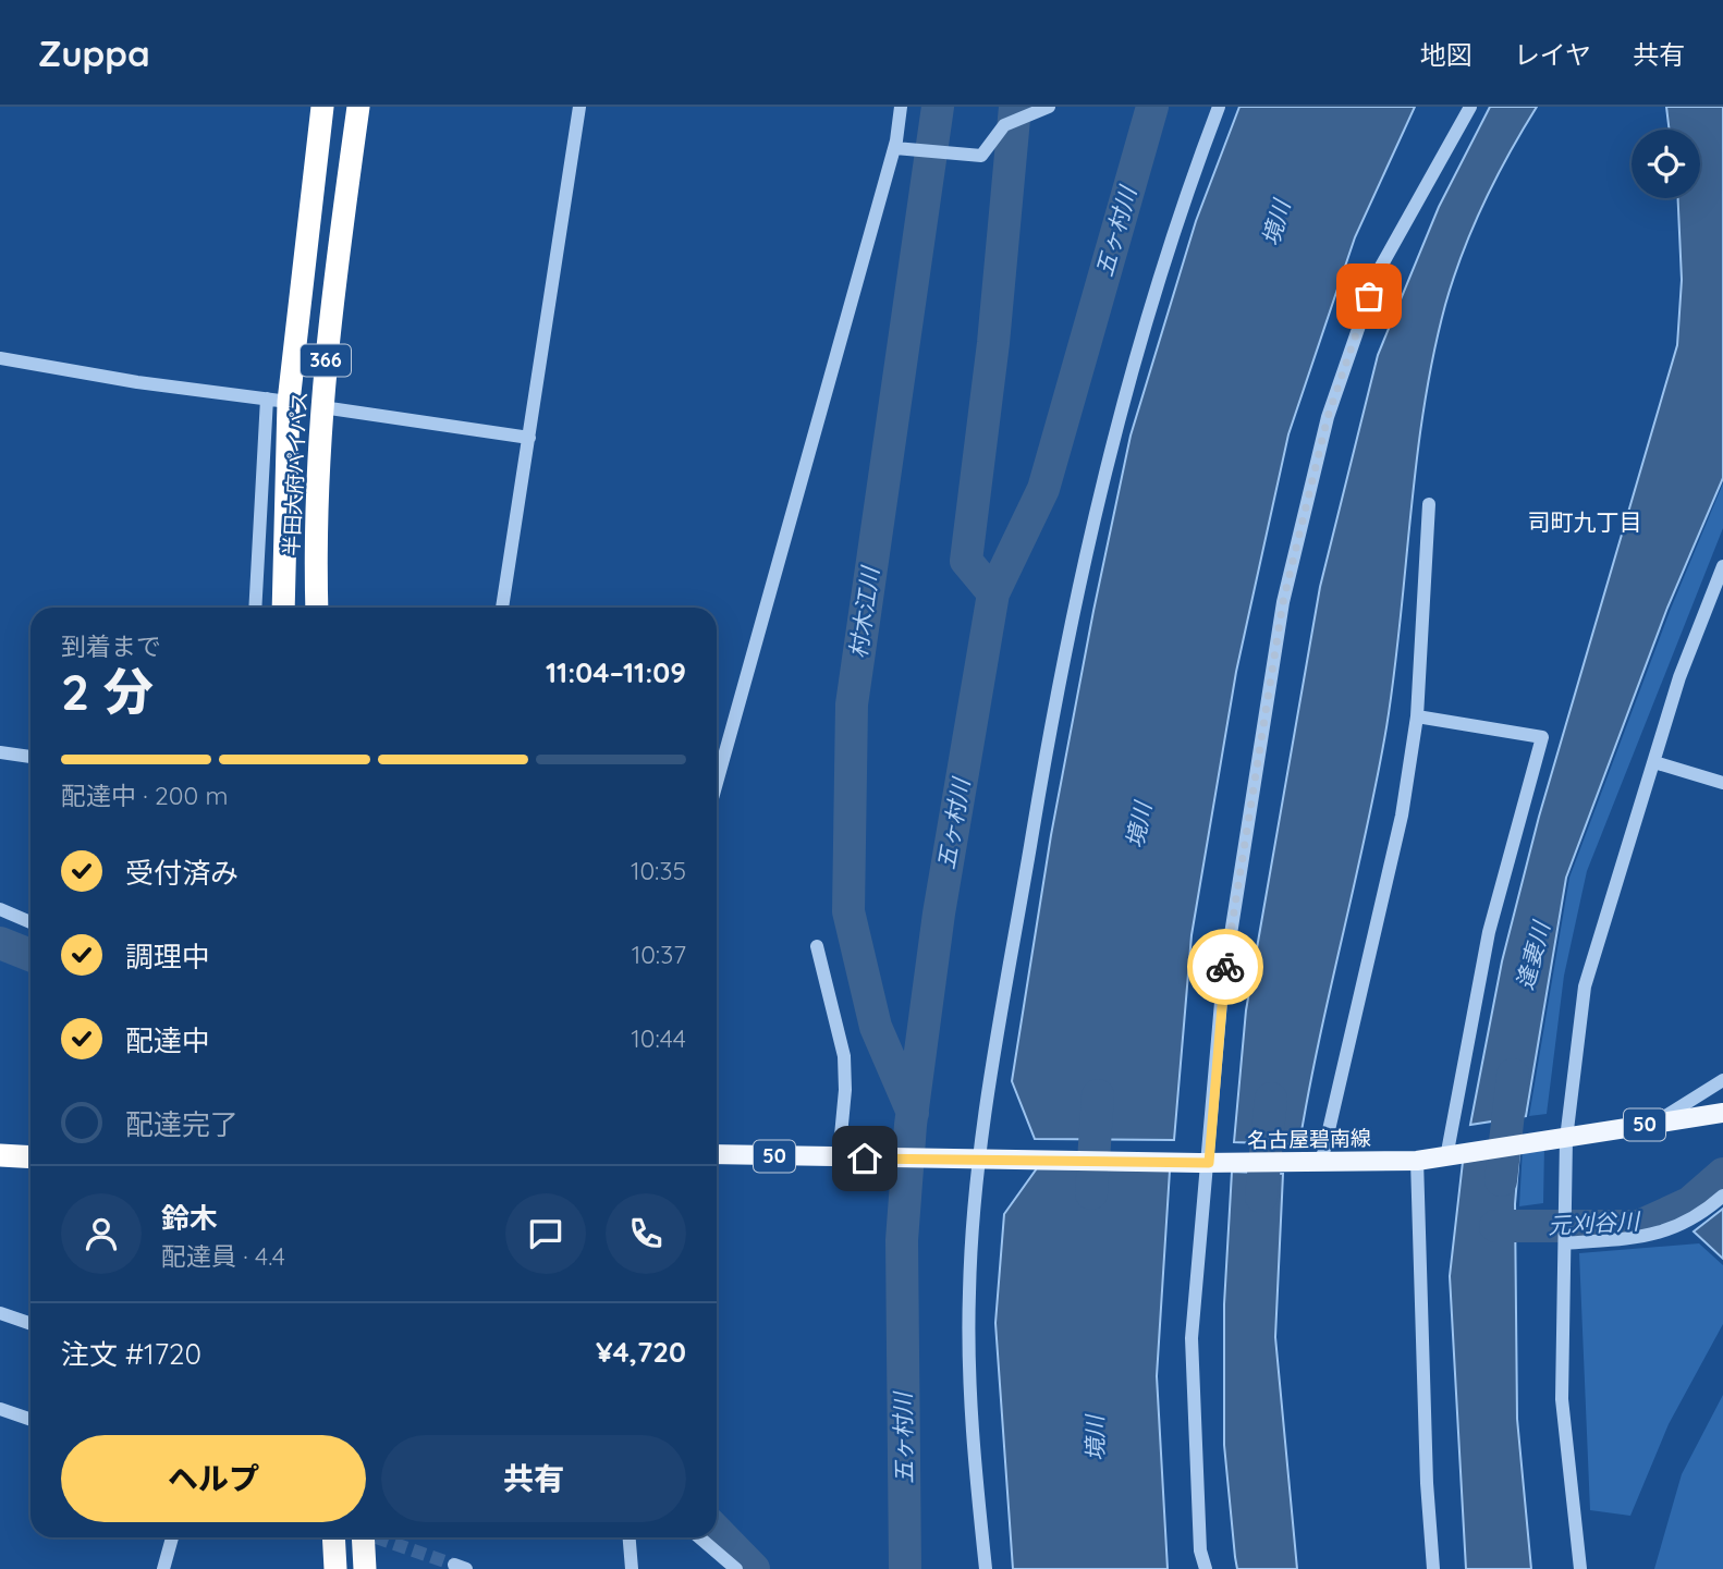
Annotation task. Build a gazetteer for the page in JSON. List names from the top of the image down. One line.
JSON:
{"streets":{"highway":["366","半田大府パイパス"],"main road":["50","名古屋碧南線"]},"districts":["司町九丁目"],"water":["境川","五ヶ村川","村木江川","逢妻川","元刈谷川"],"page":{"header":"Zuppa","nav":["地図","レイヤ","共有"],"heading":["2 分","到着まで","11:04–11:09"],"panel":["鈴木","配達員 · 4.4","注文 #1720","¥4,720"],"bar":"配達中 · 200 m","list":[["受付済み","10:35"],["調理中","10:37"],["配達中","10:44"],"配達完了"],"buttons":["ヘルプ","共有"]}}
